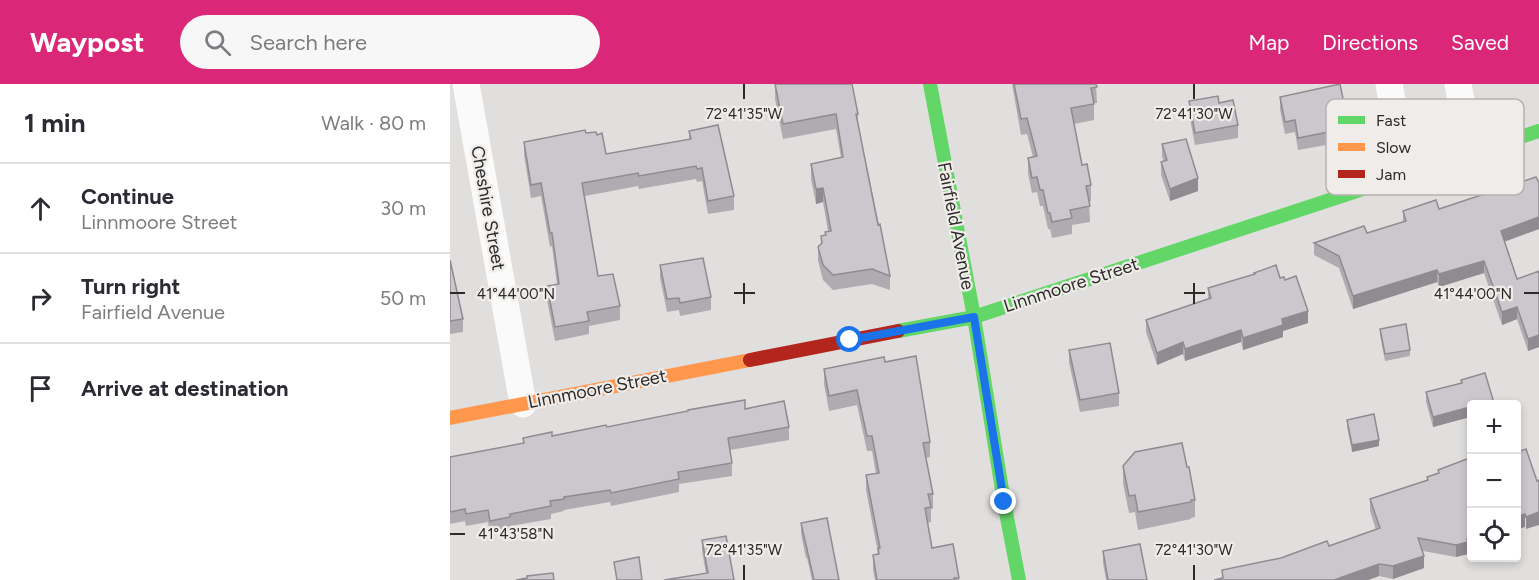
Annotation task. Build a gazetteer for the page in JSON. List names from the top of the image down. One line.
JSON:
{"streets":{"street":["Cheshire Street","Fairfield Avenue","Linnmoore Street"]},"crossings":[["Cheshire Street","Linnmoore Street"],["Fairfield Avenue","Linnmoore Street"]],"legend":["Fast","Slow","Jam"],"page":{"header":"Waypost","search":"Search here","nav":["Map","Directions","Saved"],"heading":["1 min","Walk · 80 m"],"list":[["Continue","Linnmoore Street","30 m"],["Turn right","Fairfield Avenue","50 m"],"Arrive at destination"],"map_buttons":["+","−"]},"coordinates":["72°41'35\"W","72°41'30\"W","41°44'00\"N","41°43'58\"N"]}
